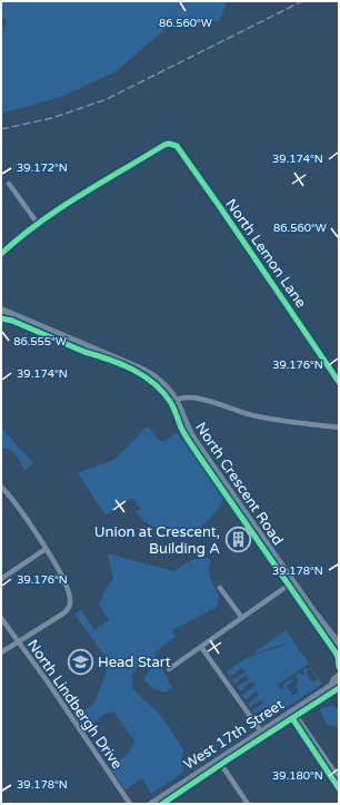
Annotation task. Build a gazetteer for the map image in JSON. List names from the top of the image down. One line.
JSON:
{"streets":{"street":["North Lemon Lane","North Crescent Road","North Lindbergh Drive","West 17th Street"]},"places":{"building":["Union at Crescent, Building A"],"school or university":["Head Start"]},"coordinates":["86.560°W","39.174°N","39.172°N","86.555°W","39.176°N","39.178°N","39.180°N"]}
